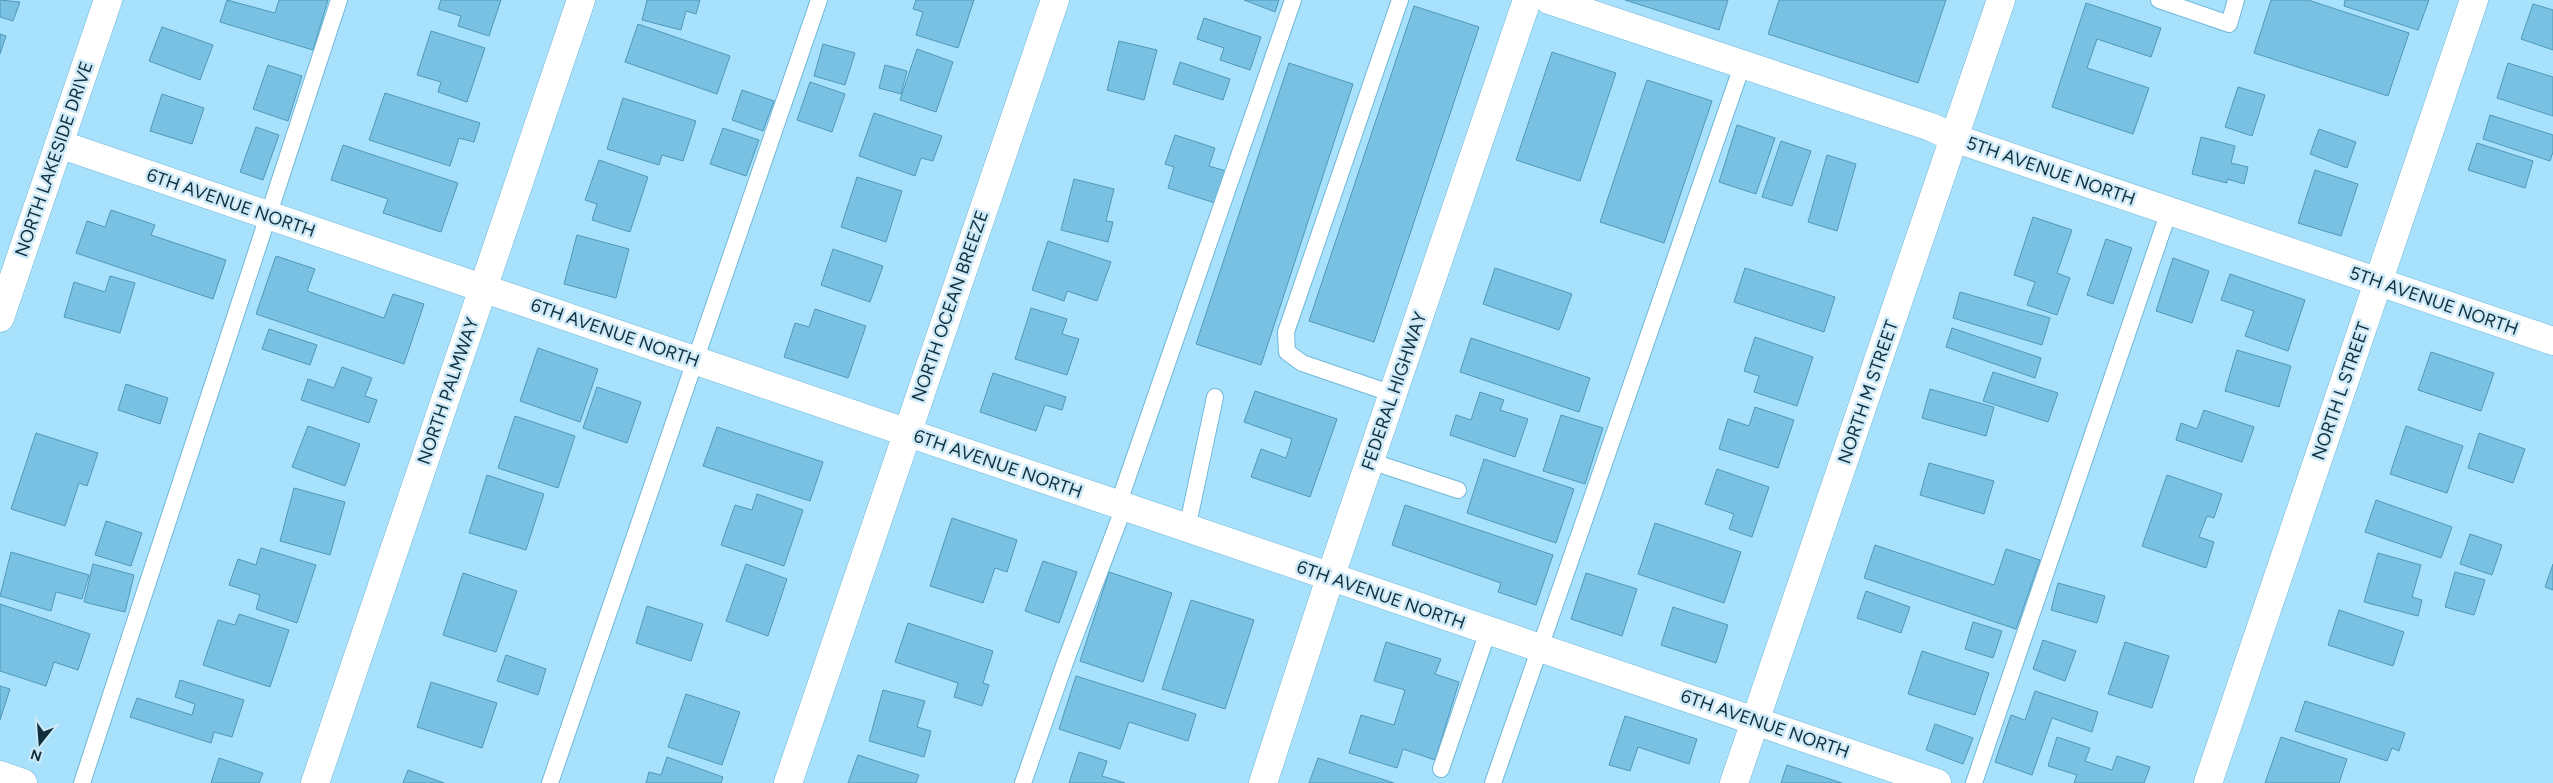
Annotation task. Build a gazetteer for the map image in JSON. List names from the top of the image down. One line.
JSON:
{"streets":{"street":["NORTH LAKESIDE DRIVE","5TH AVENUE NORTH","6TH AVENUE NORTH","NORTH OCEAN BREEZE","NORTH PALMWAY","FEDERAL HIGHWAY","NORTH L STREET","NORTH M STREET"]},"crossings":[["NORTH LAKESIDE DRIVE","6TH AVENUE NORTH"],["5TH AVENUE NORTH","NORTH L STREET"],["5TH AVENUE NORTH","NORTH M STREET"],["6TH AVENUE NORTH","NORTH OCEAN BREEZE"],["6TH AVENUE NORTH","NORTH PALMWAY"],["6TH AVENUE NORTH","FEDERAL HIGHWAY"],["6TH AVENUE NORTH","NORTH M STREET"]],"north":"bottom"}
